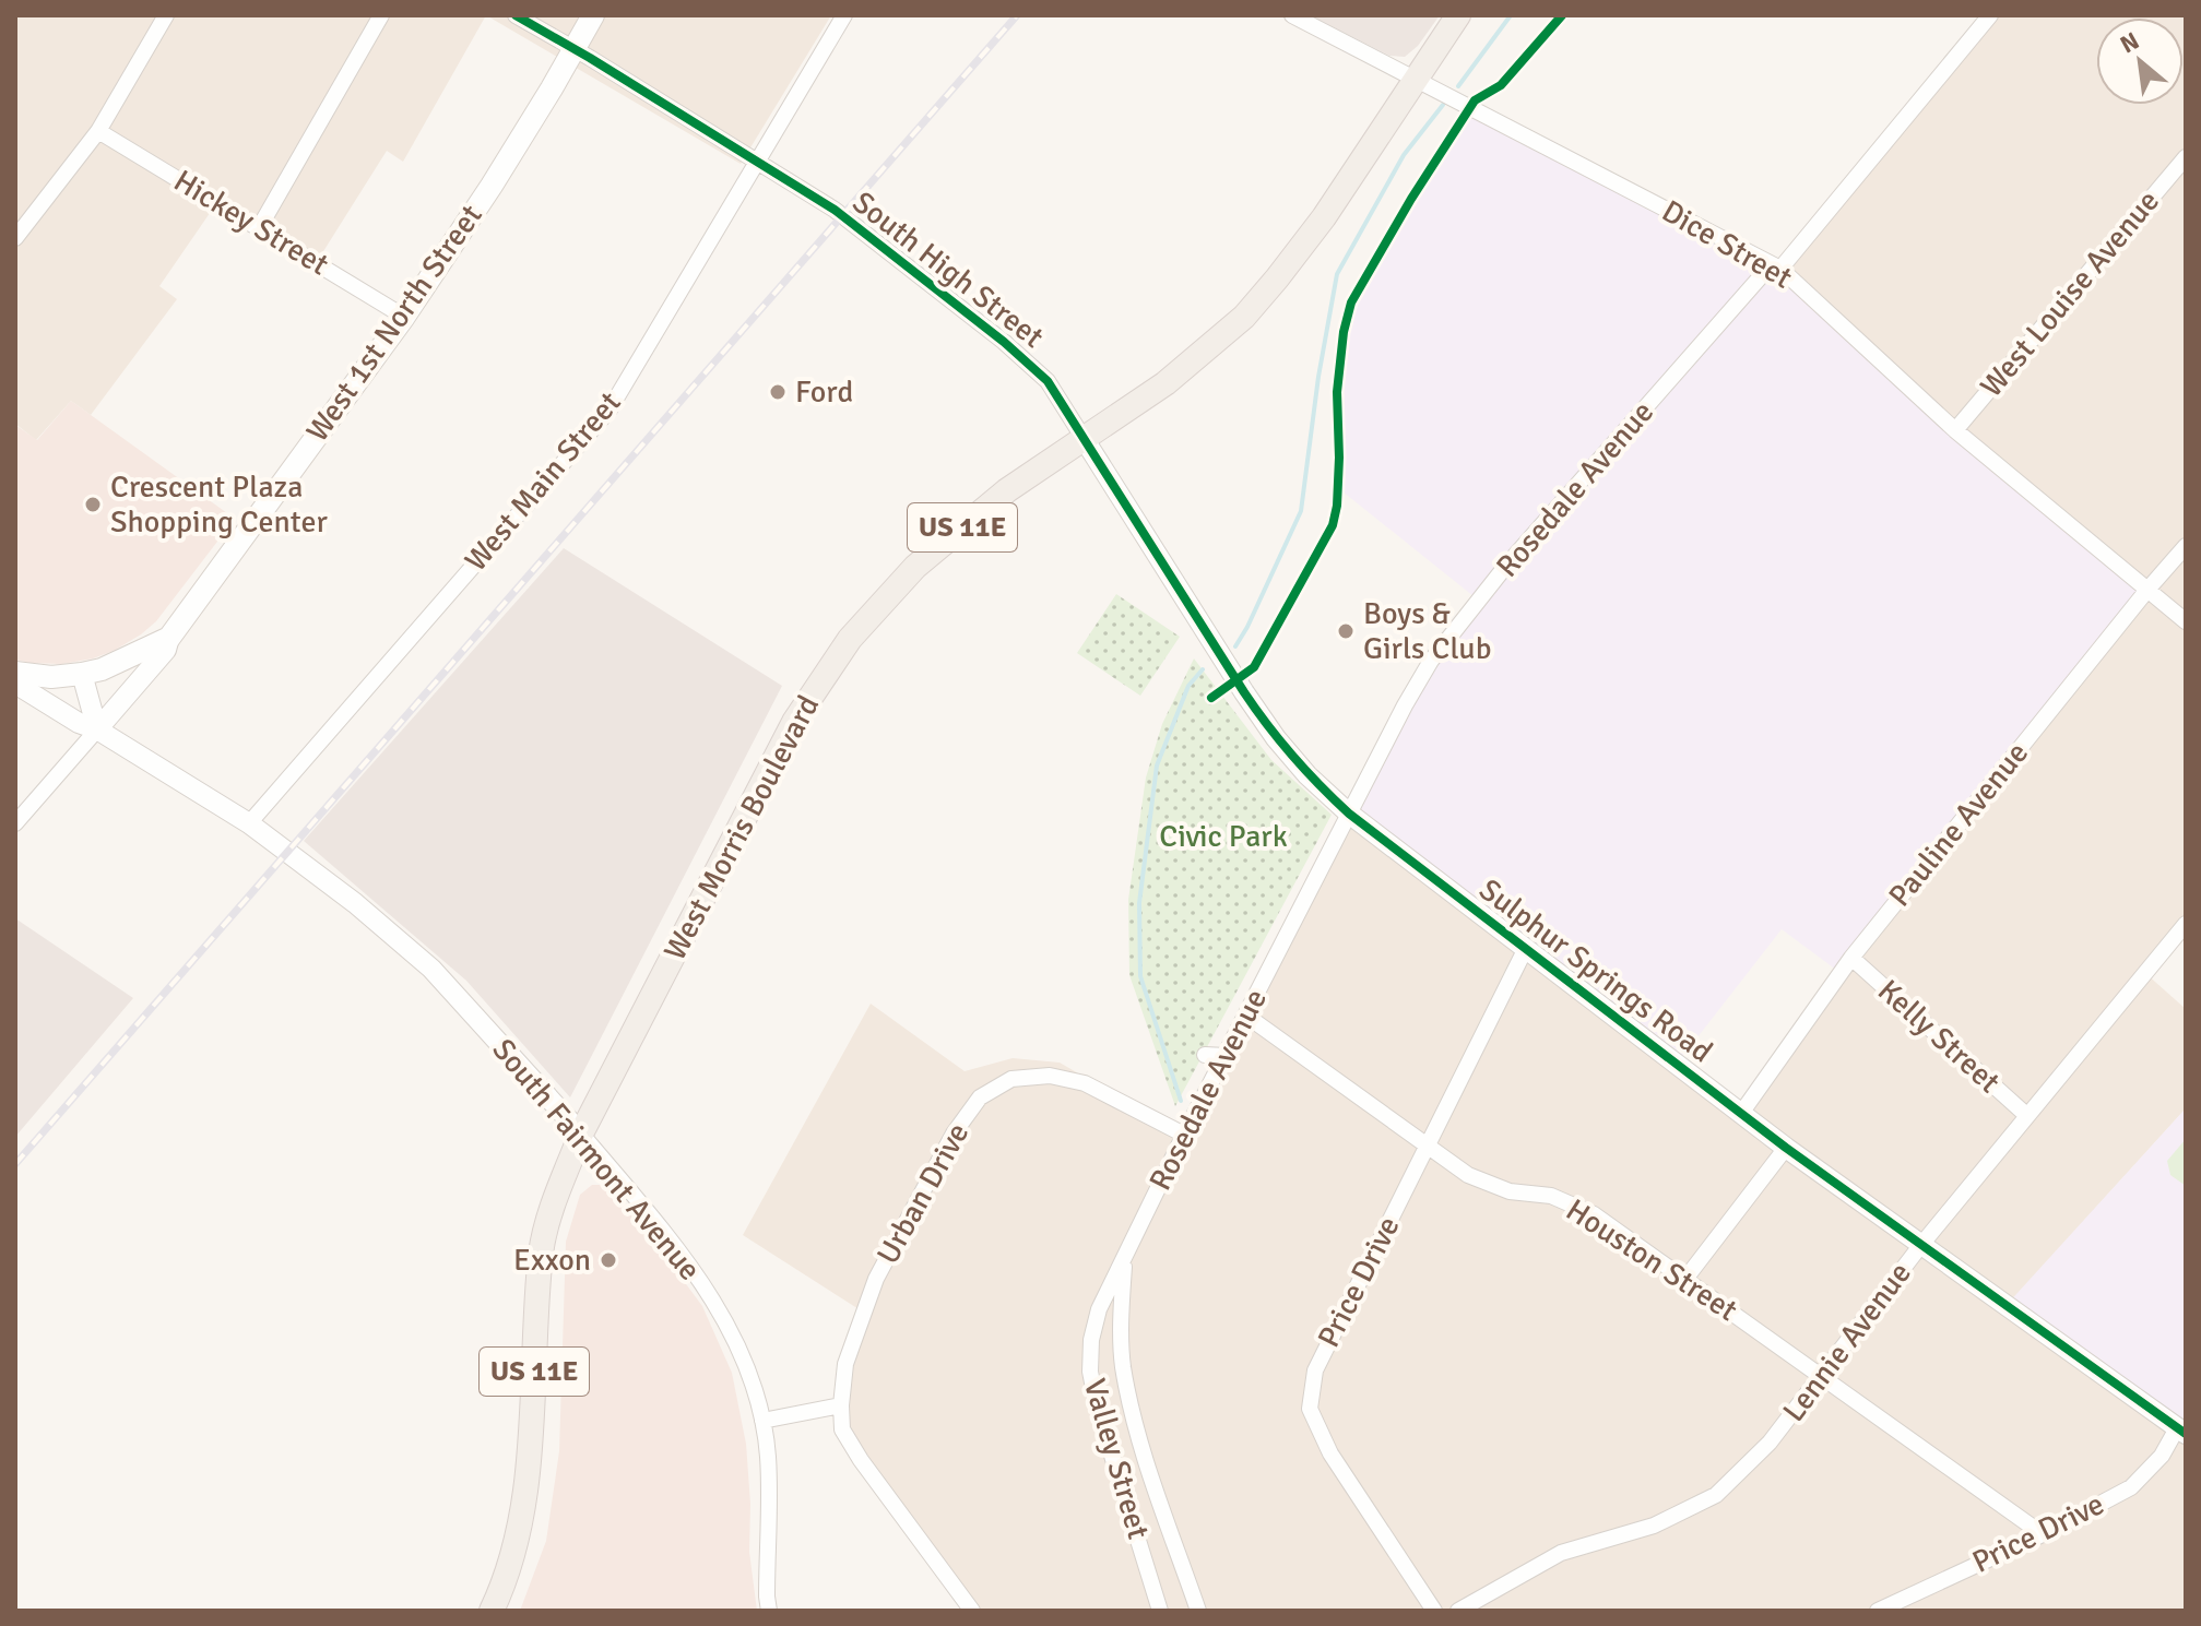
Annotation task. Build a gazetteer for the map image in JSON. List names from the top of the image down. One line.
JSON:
{"streets":{"main road":["West 1st North Street","US 11E","West Morris Boulevard"],"street":["Hickey Street","Dice Street","South High Street","West Louise Avenue","West Main Street","Rosedale Avenue","Pauline Avenue","Sulphur Springs Road","Kelly Street","South Fairmont Avenue","Urban Drive","Houston Street","Price Drive","Lennie Avenue","Valley Street"]},"crossings":[["Hickey Street","West 1st North Street"],["Dice Street","West Louise Avenue"],["Dice Street","Rosedale Avenue"],["Dice Street","Pauline Avenue"],["Dice Street","West Morris Boulevard"],["South High Street","West 1st North Street"],["South High Street","West Main Street"],["South High Street","West Morris Boulevard"],["South High Street","Sulphur Springs Road"],["West 1st North Street","South Fairmont Avenue"],["West Main Street","South Fairmont Avenue"],["Rosedale Avenue","Sulphur Springs Road"],["Rosedale Avenue","Urban Drive"],["Rosedale Avenue","Houston Street"],["Rosedale Avenue","Valley Street"],["Pauline Avenue","Sulphur Springs Road"],["Pauline Avenue","Kelly Street"],["West Morris Boulevard","Sulphur Springs Road"],["West Morris Boulevard","South Fairmont Avenue"],["Sulphur Springs Road","Price Drive"],["Sulphur Springs Road","Lennie Avenue"],["Kelly Street","Lennie Avenue"],["Houston Street","Price Drive"],["Houston Street","Lennie Avenue"]],"parks":["Civic Park"],"places":["Ford","Crescent Plaza Shopping Center","Boys & Girls Club","Exxon"],"north":"top left"}
